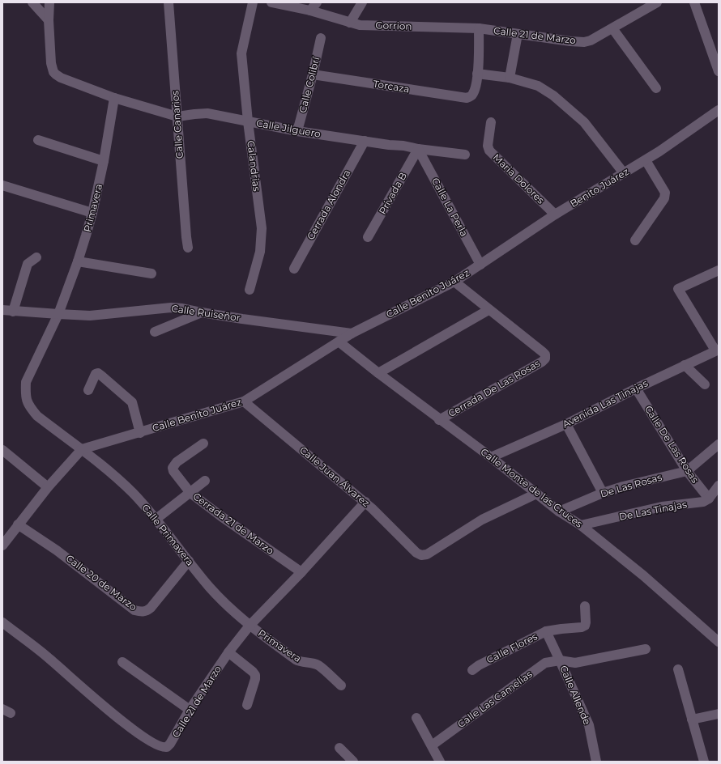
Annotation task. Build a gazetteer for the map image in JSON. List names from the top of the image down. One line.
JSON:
{"streets":{"street":["Gorrion","Calle 21 de Marzo","Calle Colibrí","Torcaza","Calle Canarios","Calle Jilguero","Calandrias","Maria Dolores","Benito Juárez","Privada B","Cerrada Alondra","Calle La Perla","Primavera","Calle Benito Juárez","Calle Ruiseñor","Cerrada De Las Rosas","Avenida Las Tinajas","Calle De Las Rosas","Calle Juan Álvarez","De Las Rosas","Calle Monte de las Cruces","De Las Tinajas","Cerrada 21 de Marzo","Calle Primavera","Calle 20 de Marzo","Calle Flores","Calle Allende","Calle Las Camelias"]},"crossings":[["Gorrion","Calle 21 de Marzo"],["Calle 21 de Marzo","Primavera"],["Calle 21 de Marzo","Calle Juan Álvarez"],["Calle 21 de Marzo","Cerrada 21 de Marzo"],["Calle 21 de Marzo","Calle Primavera"],["Calle Colibrí","Torcaza"],["Calle Colibrí","Calle Jilguero"],["Calle Canarios","Calle Jilguero"],["Calle Jilguero","Calandrias"],["Calle Jilguero","Privada B"],["Calle Jilguero","Cerrada Alondra"],["Calle Jilguero","Calle La Perla"],["Calle Jilguero","Primavera"],["Maria Dolores","Benito Juárez"],["Benito Juárez","Calle La Perla"],["Benito Juárez","Calle Benito Juárez"],["Privada B","Calle La Perla"],["Calle La Perla","Calle Benito Juárez"],["Primavera","Calle Ruiseñor"],["Primavera","Calle Primavera"],["Calle Benito Juárez","Calle Ruiseñor"],["Calle Benito Juárez","Cerrada De Las Rosas"],["Calle Benito Juárez","Calle Juan Álvarez"],["Calle Benito Juárez","Calle Monte de las Cruces"],["Calle Benito Juárez","Calle Primavera"],["Calle Benito Juárez","Calle 20 de Marzo"],["Calle Ruiseñor","Calle Primavera"],["Cerrada De Las Rosas","Calle Monte de las Cruces"],["Avenida Las Tinajas","Calle De Las Rosas"],["Avenida Las Tinajas","Calle Monte de las Cruces"],["Calle De Las Rosas","De Las Rosas"],["Calle De Las Rosas","De Las Tinajas"],["Calle Juan Álvarez","Calle Monte de las Cruces"],["De Las Rosas","Calle Monte de las Cruces"],["Calle Monte de las Cruces","De Las Tinajas"],["Calle Primavera","Calle 20 de Marzo"],["Calle Flores","Calle Allende"],["Calle Allende","Calle Las Camelias"]]}
